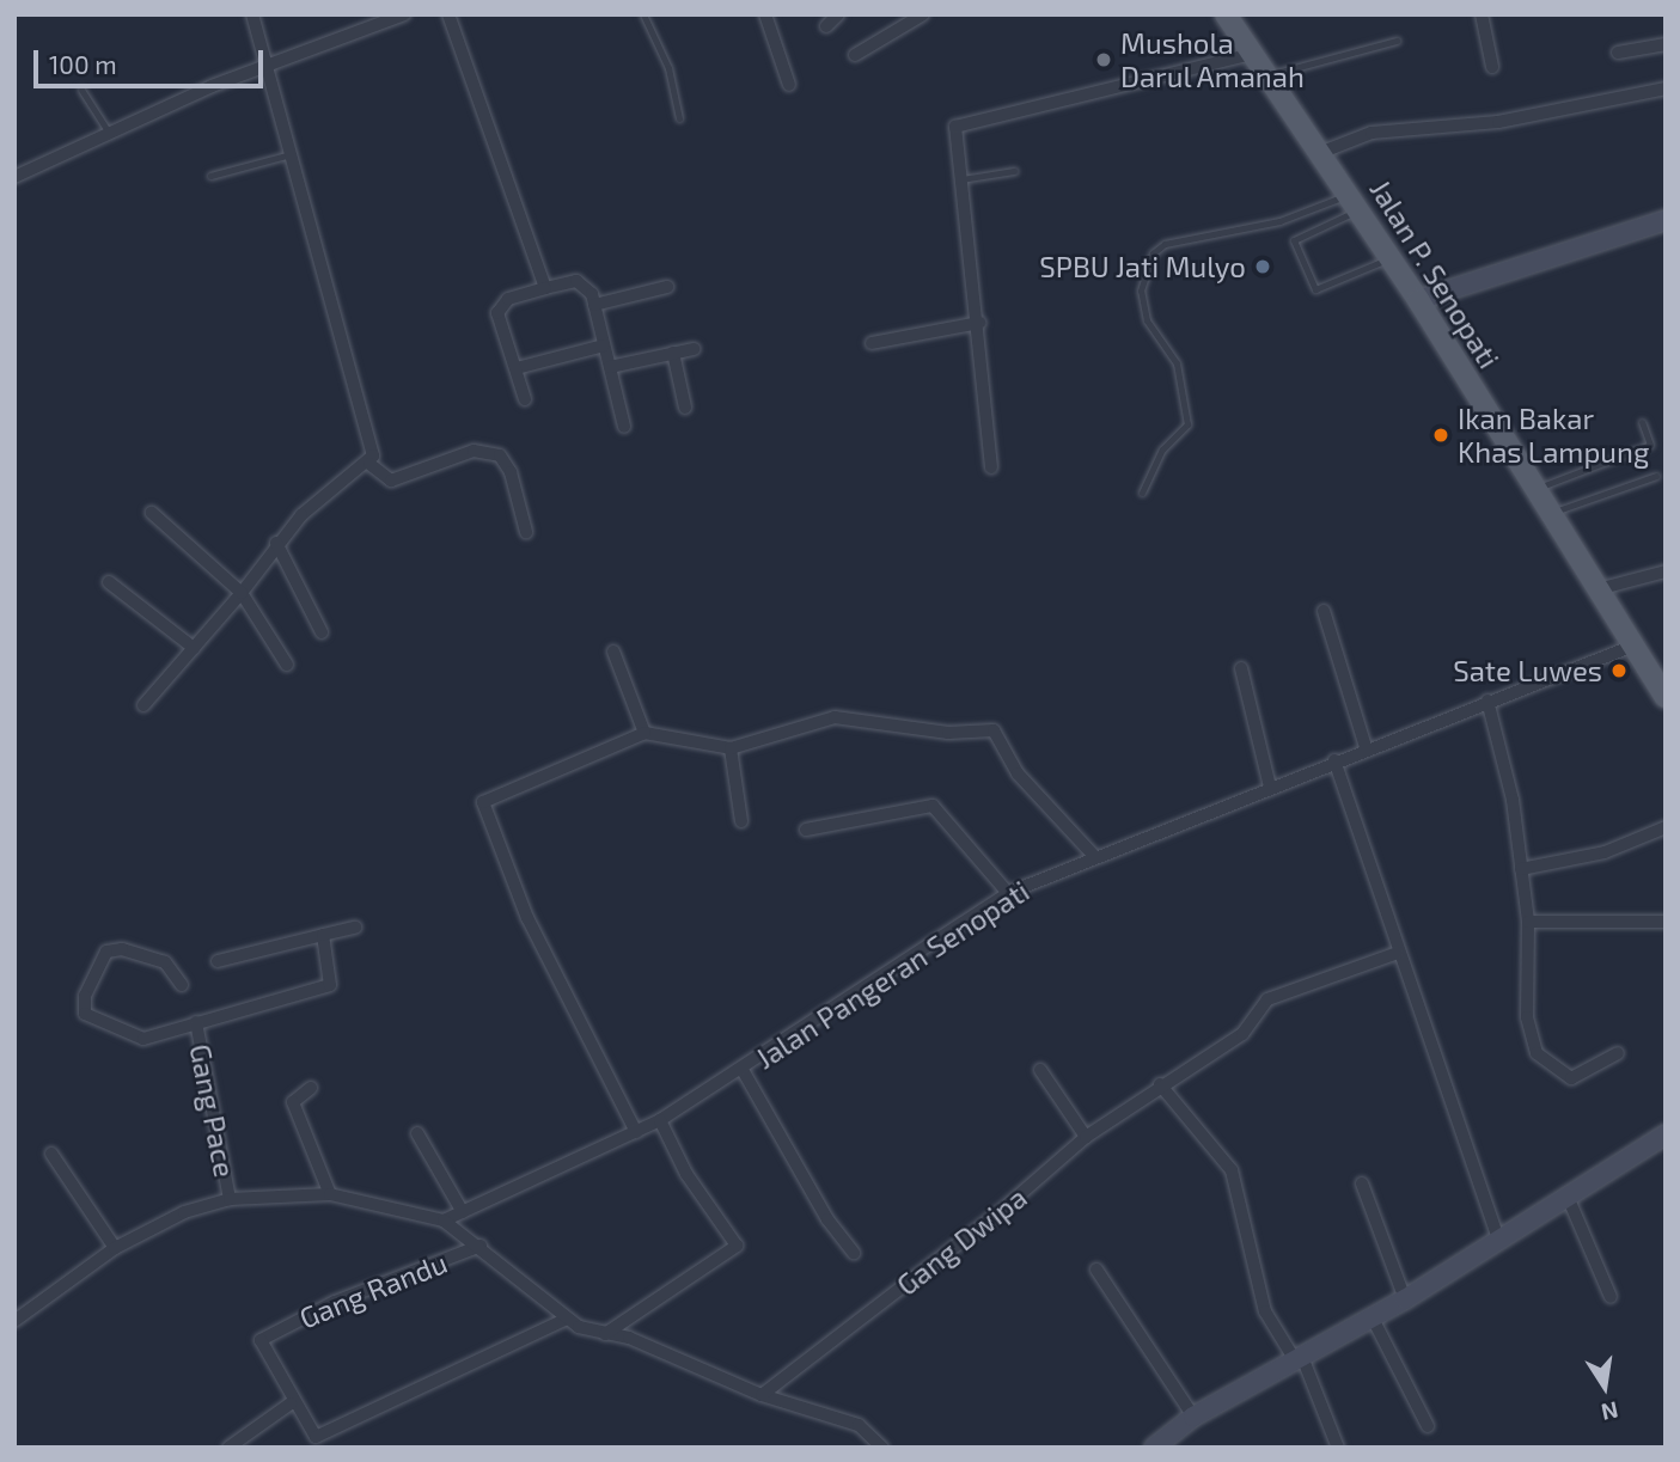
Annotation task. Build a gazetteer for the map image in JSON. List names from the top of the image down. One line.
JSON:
{"streets":{"main road":["Jalan P. Senopati"],"street":["Jalan Pangeran Senopati","Gang Pace","Gang Dwipa","Gang Randu"]},"crossings":[["Jalan P. Senopati","Jalan Pangeran Senopati"]],"places":["Mushola Darul Amanah","SPBU Jati Mulyo","Ikan Bakar Khas Lampung","Sate Luwes"],"scale_bar":"100 m","north":"bottom"}
